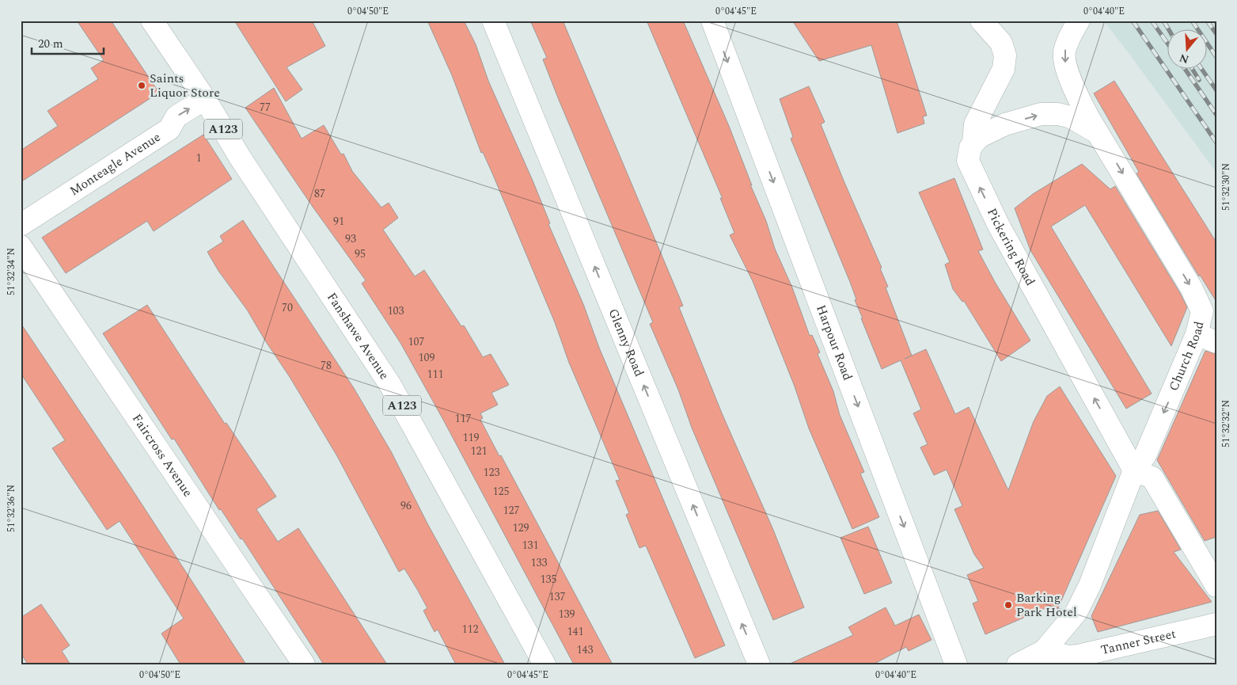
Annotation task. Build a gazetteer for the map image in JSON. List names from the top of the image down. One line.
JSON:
{"streets":{"street":["A123","Monteagle Avenue","Pickering Road","Fanshawe Avenue","Glenny Road","Harpour Road","Church Road","Faircross Avenue","Tanner Street"]},"crossings":[["Monteagle Avenue","Fanshawe Avenue"],["Pickering Road","Church Road"],["Church Road","Tanner Street"]],"one_way":["Monteagle Avenue","Pickering Road","Glenny Road","Harpour Road","Church Road"],"places":["Saints Liquor Store","Barking Park Hotel"],"house_numbers":["77","1","87","91","93","95","70","103","107","109","78","111","117","119","121","123","125","96","127","129","131","133","135","137","139","112","141","143"],"scale_bar":"20 m","north":"bottom","coordinates":["0°04'50\"E","0°04'45\"E","0°04'40\"E","51°32'30\"N","51°32'34\"N","51°32'32\"N","51°32'36\"N"]}
